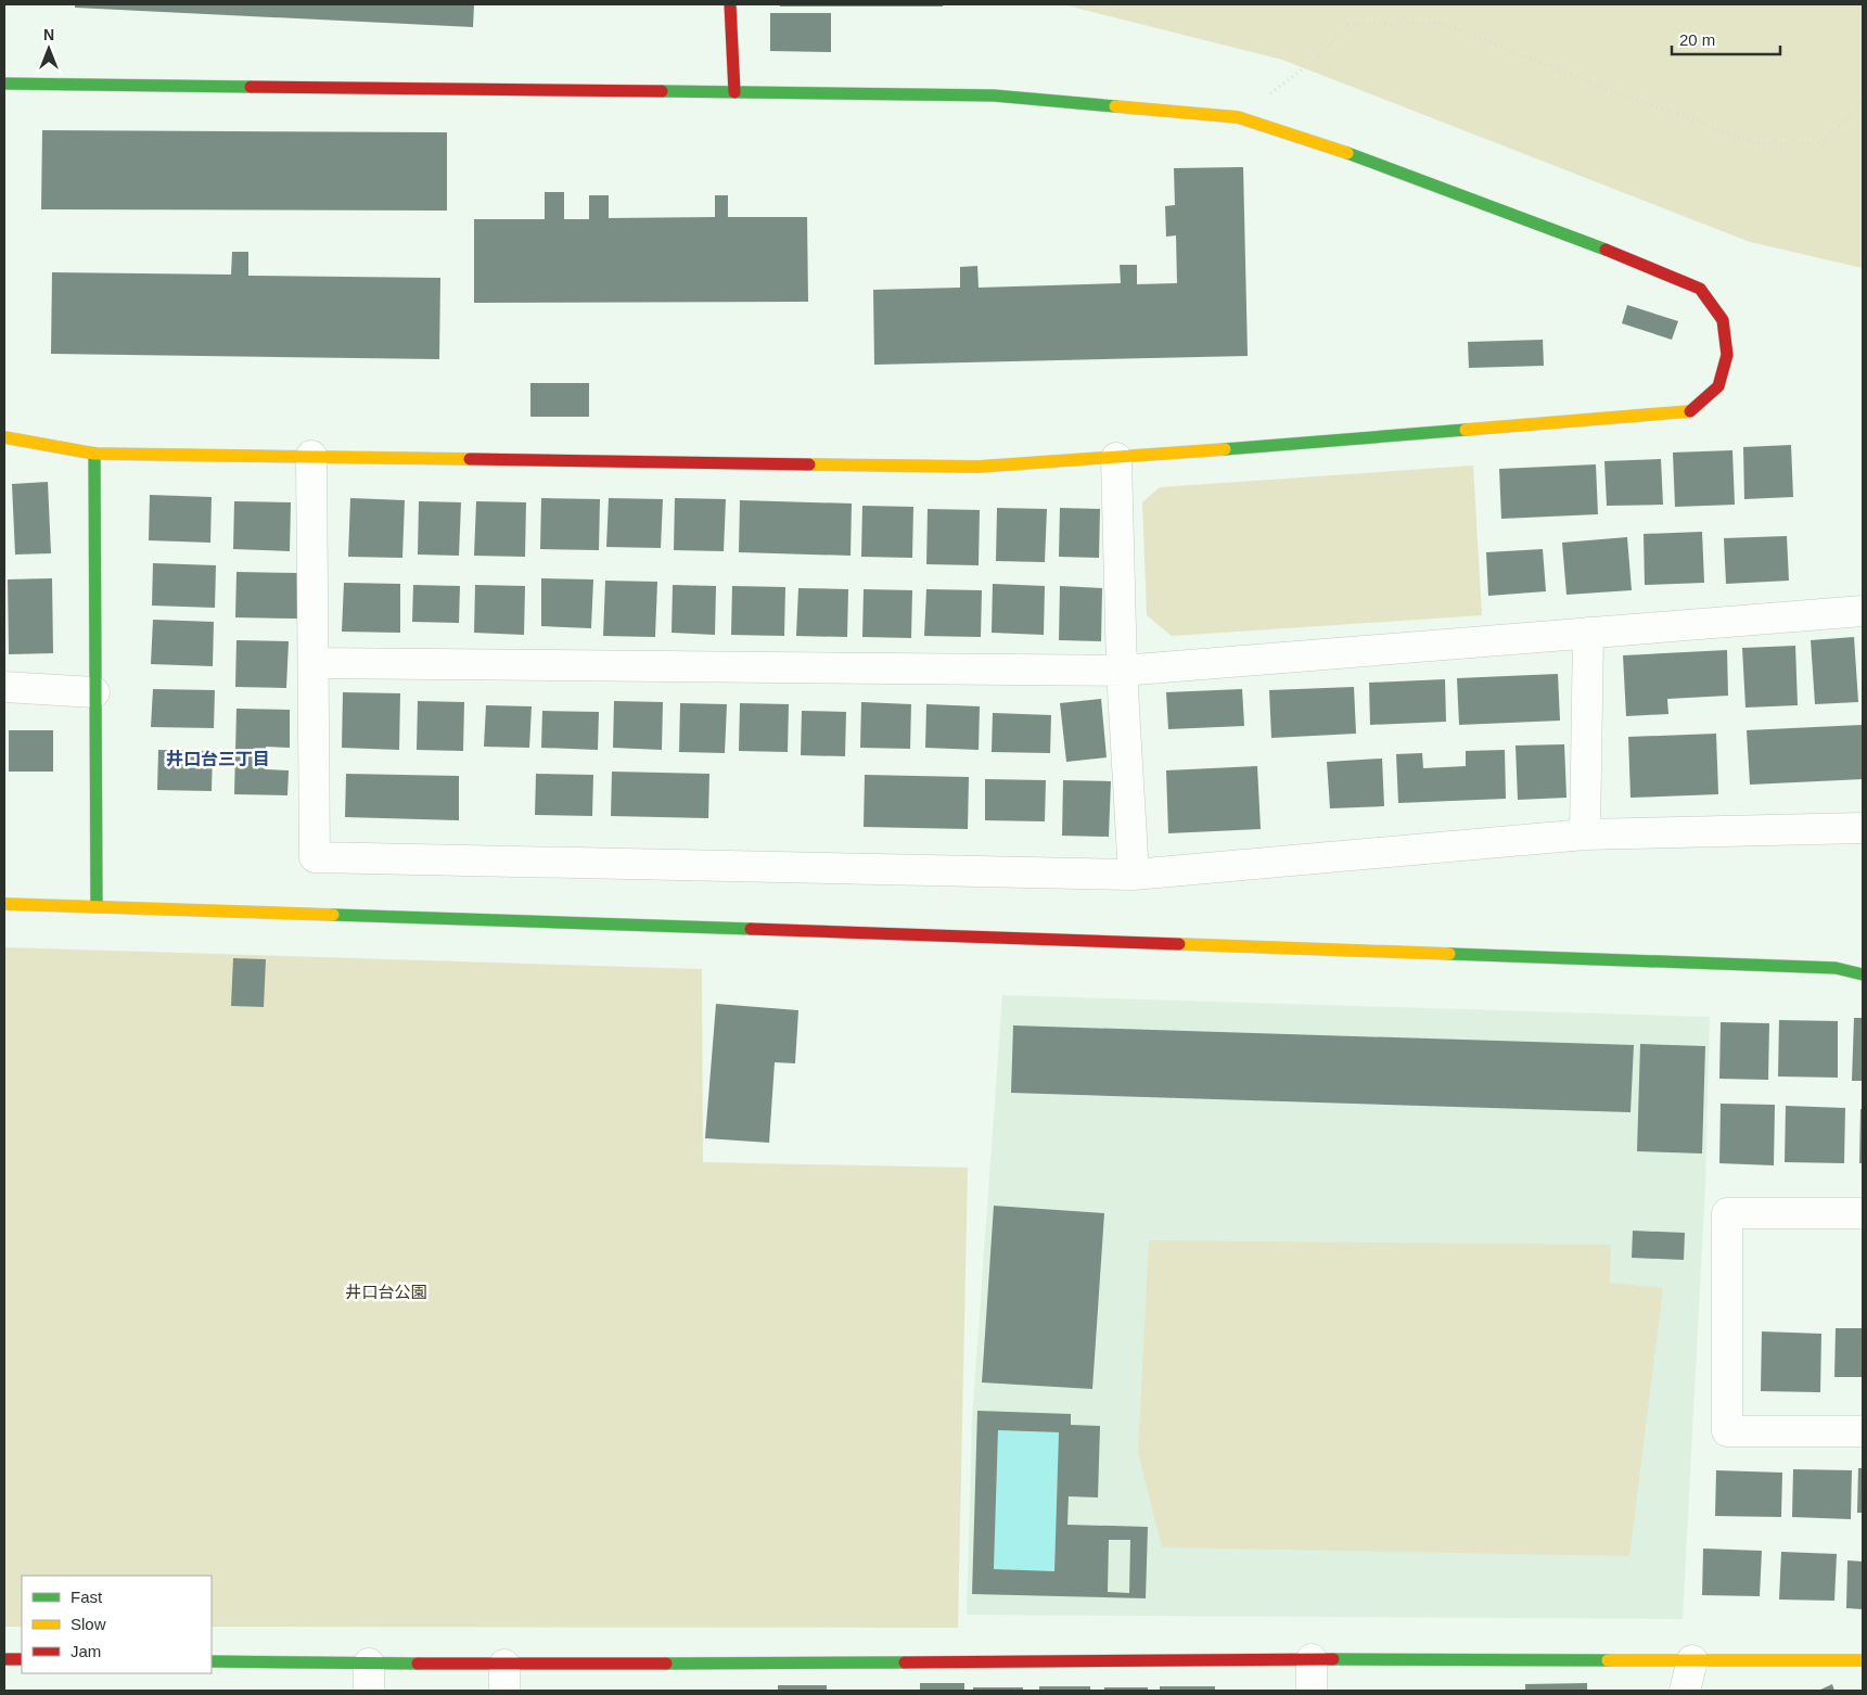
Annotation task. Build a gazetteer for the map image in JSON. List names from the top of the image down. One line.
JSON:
{"districts":["井口台三丁目"],"parks":["井口台公園"],"legend":["Fast","Slow","Jam"],"scale_bar":"20 m","north":"top"}
